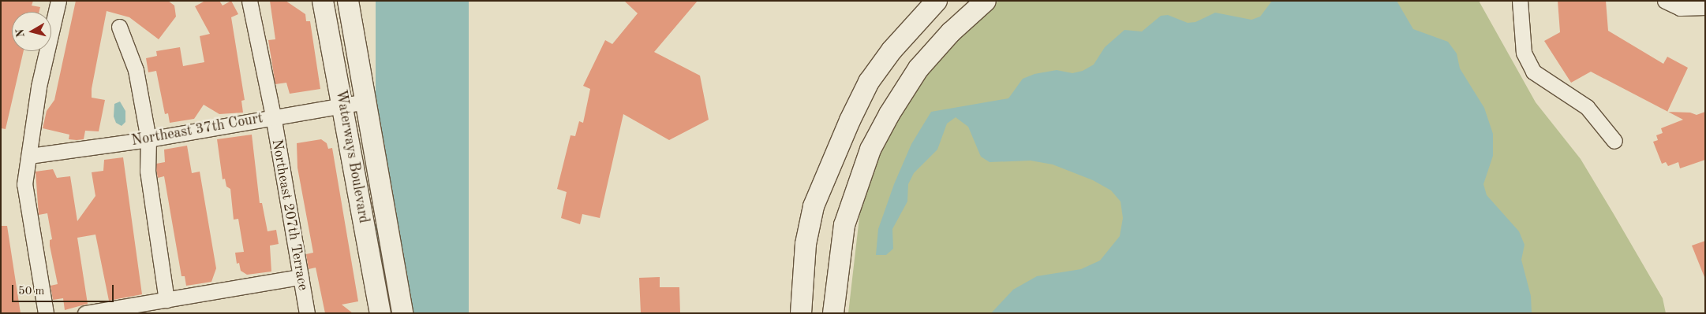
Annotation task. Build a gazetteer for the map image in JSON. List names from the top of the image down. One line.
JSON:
{"streets":{"street":["Northeast 37th Court","Waterways Boulevard","Northeast 207th Terrace"]},"crossings":[["Northeast 37th Court","Waterways Boulevard"],["Northeast 37th Court","Northeast 207th Terrace"]],"scale_bar":"50 m","north":"left"}
